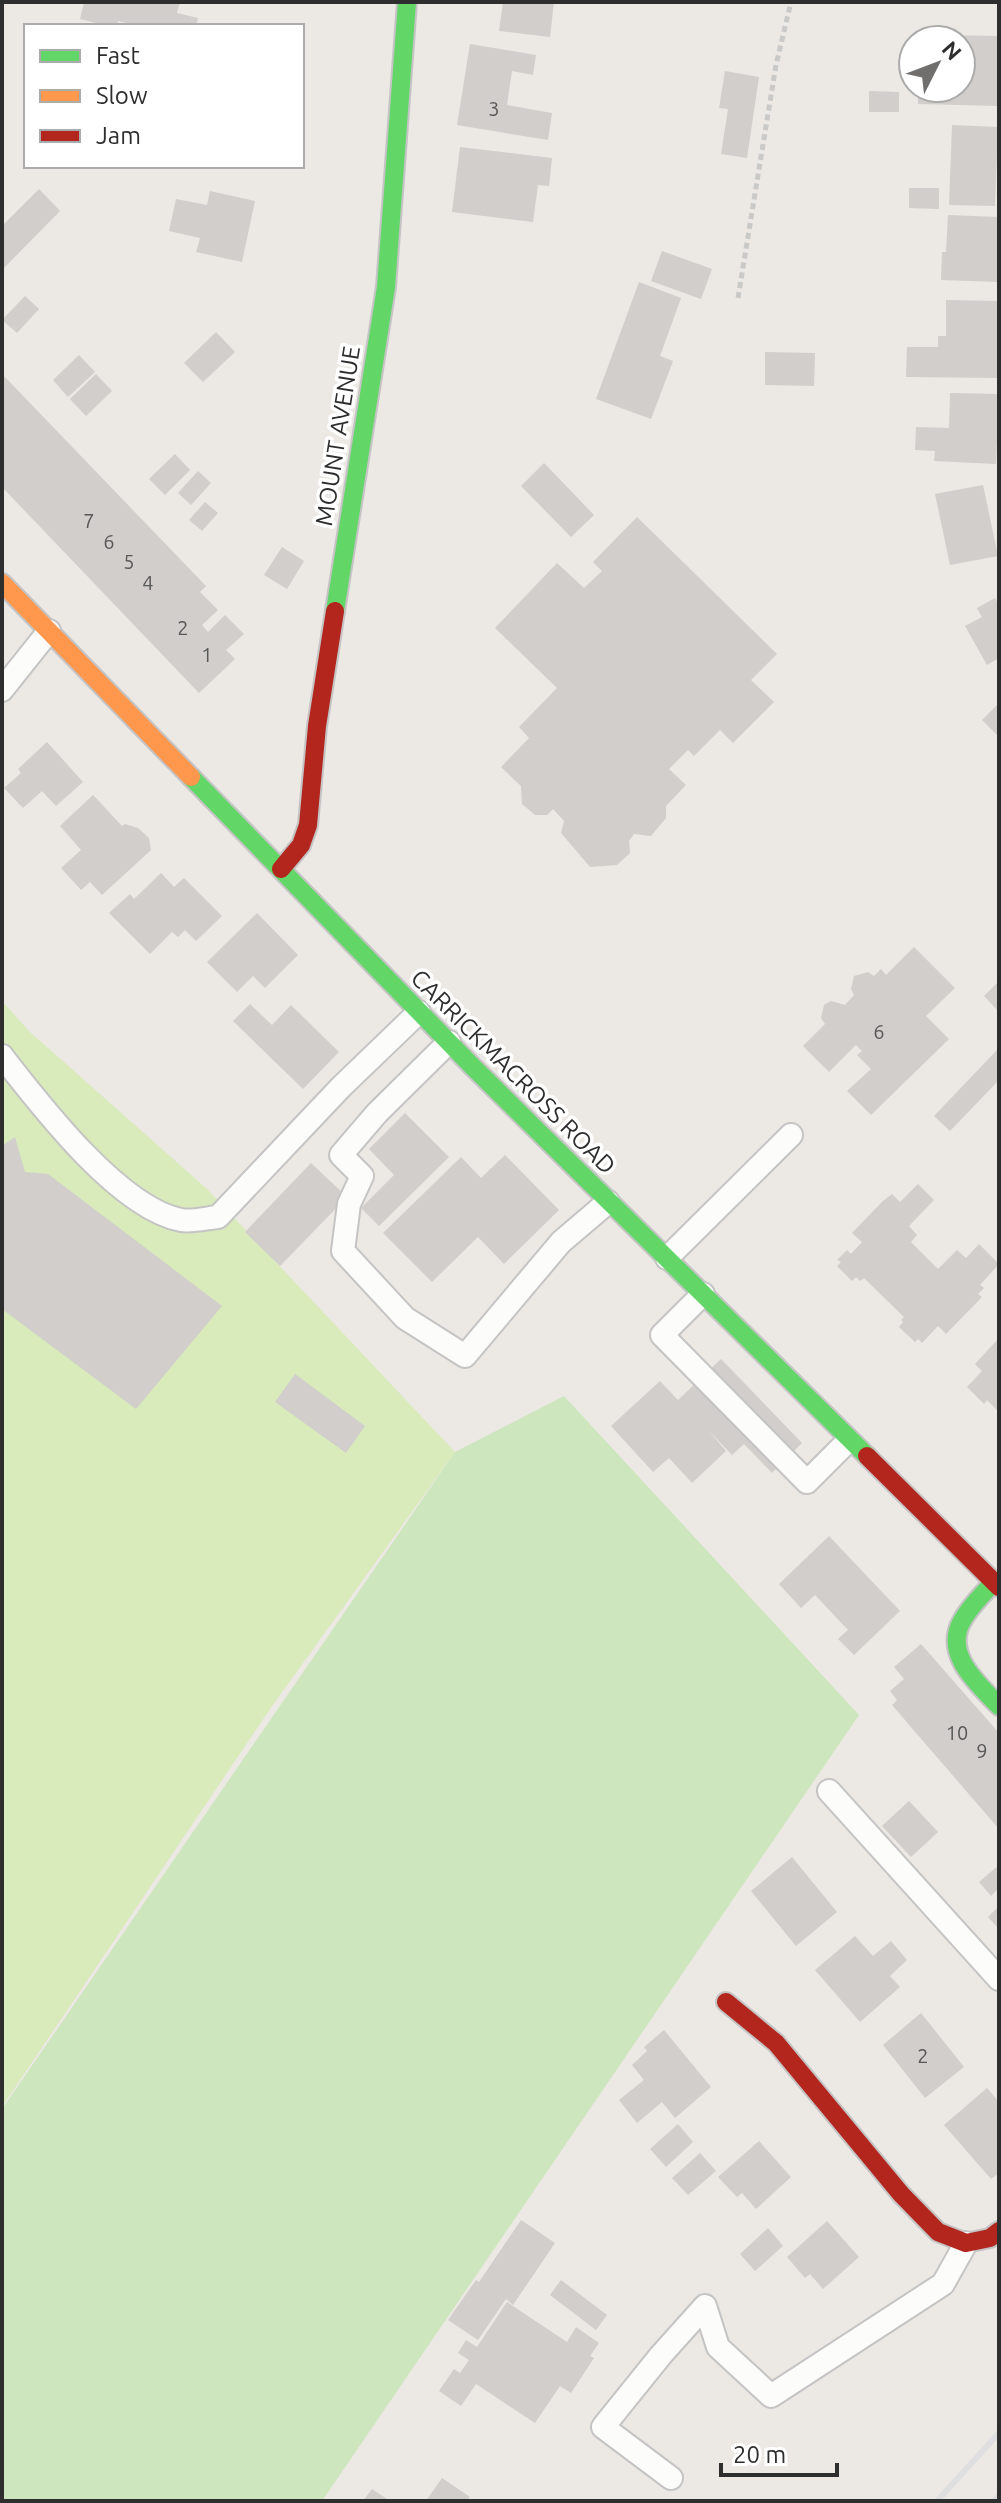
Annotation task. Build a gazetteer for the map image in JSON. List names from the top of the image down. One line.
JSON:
{"streets":{"main road":["MOUNT AVENUE","CARRICKMACROSS ROAD"]},"crossings":[["MOUNT AVENUE","CARRICKMACROSS ROAD"]],"house_numbers":["3","7","6","5","4","2","1","6","10","9","2"],"legend":["Fast","Slow","Jam"],"scale_bar":"20 m","north":"top right"}
